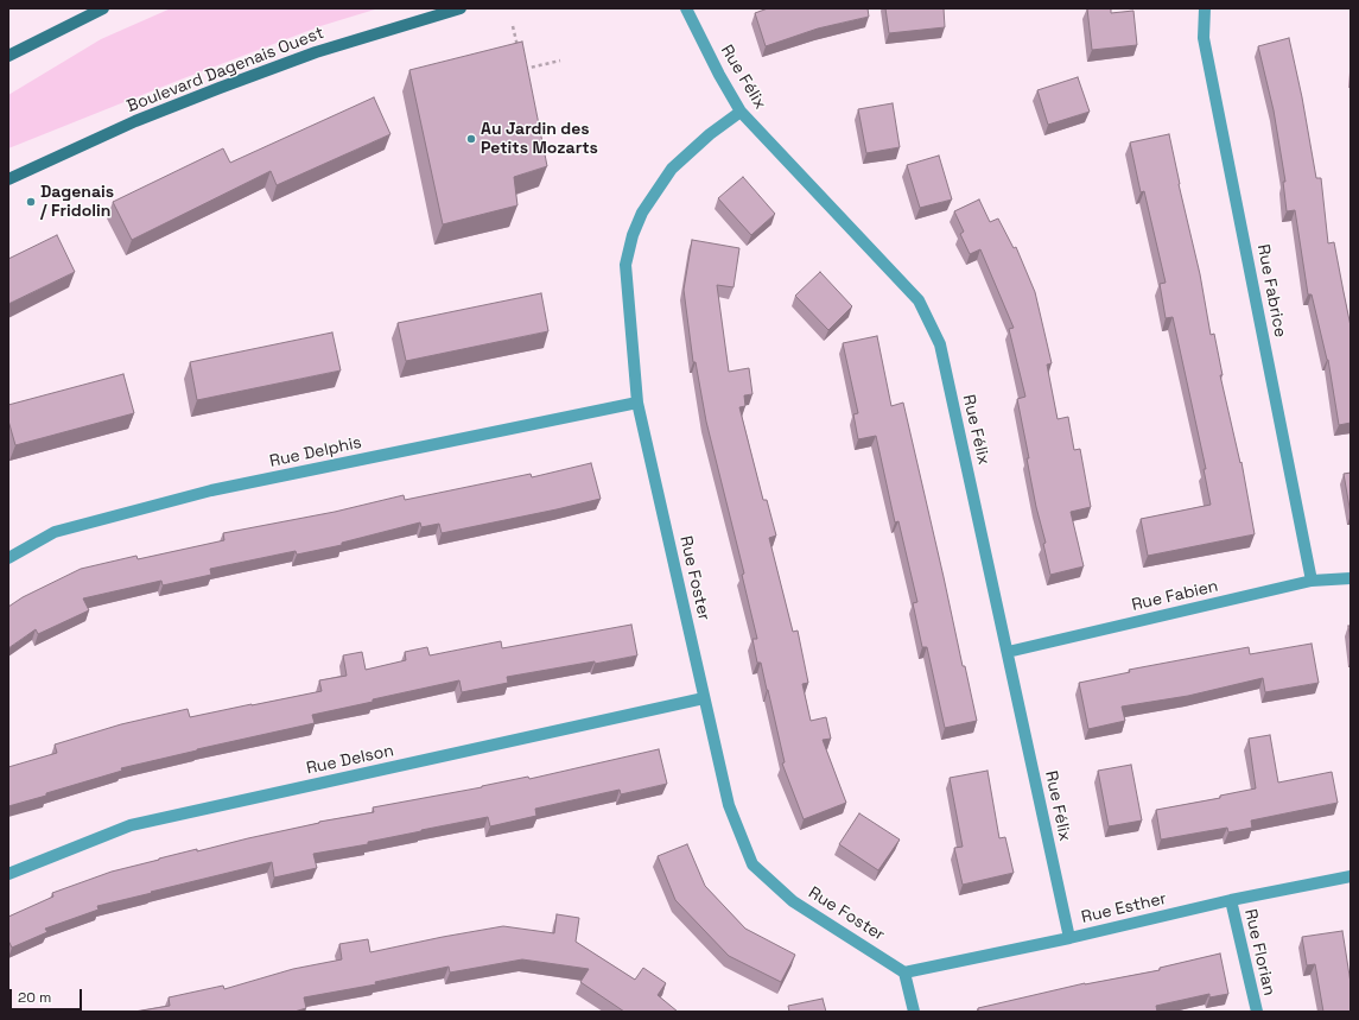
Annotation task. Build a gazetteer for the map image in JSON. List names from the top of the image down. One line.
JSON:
{"streets":{"main road":["Boulevard Dagenais Ouest"],"street":["Rue Félix","Rue Fabrice","Rue Delphis","Rue Foster","Rue Fabien","Rue Delson","Rue Esther","Rue Florian"]},"crossings":[["Rue Félix","Rue Foster"],["Rue Félix","Rue Fabien"],["Rue Félix","Rue Esther"],["Rue Fabrice","Rue Fabien"],["Rue Delphis","Rue Foster"],["Rue Foster","Rue Delson"],["Rue Foster","Rue Esther"],["Rue Esther","Rue Florian"]],"places":["Au Jardin des Petits Mozarts","Dagenais / Fridolin"],"scale_bar":"20 m"}
